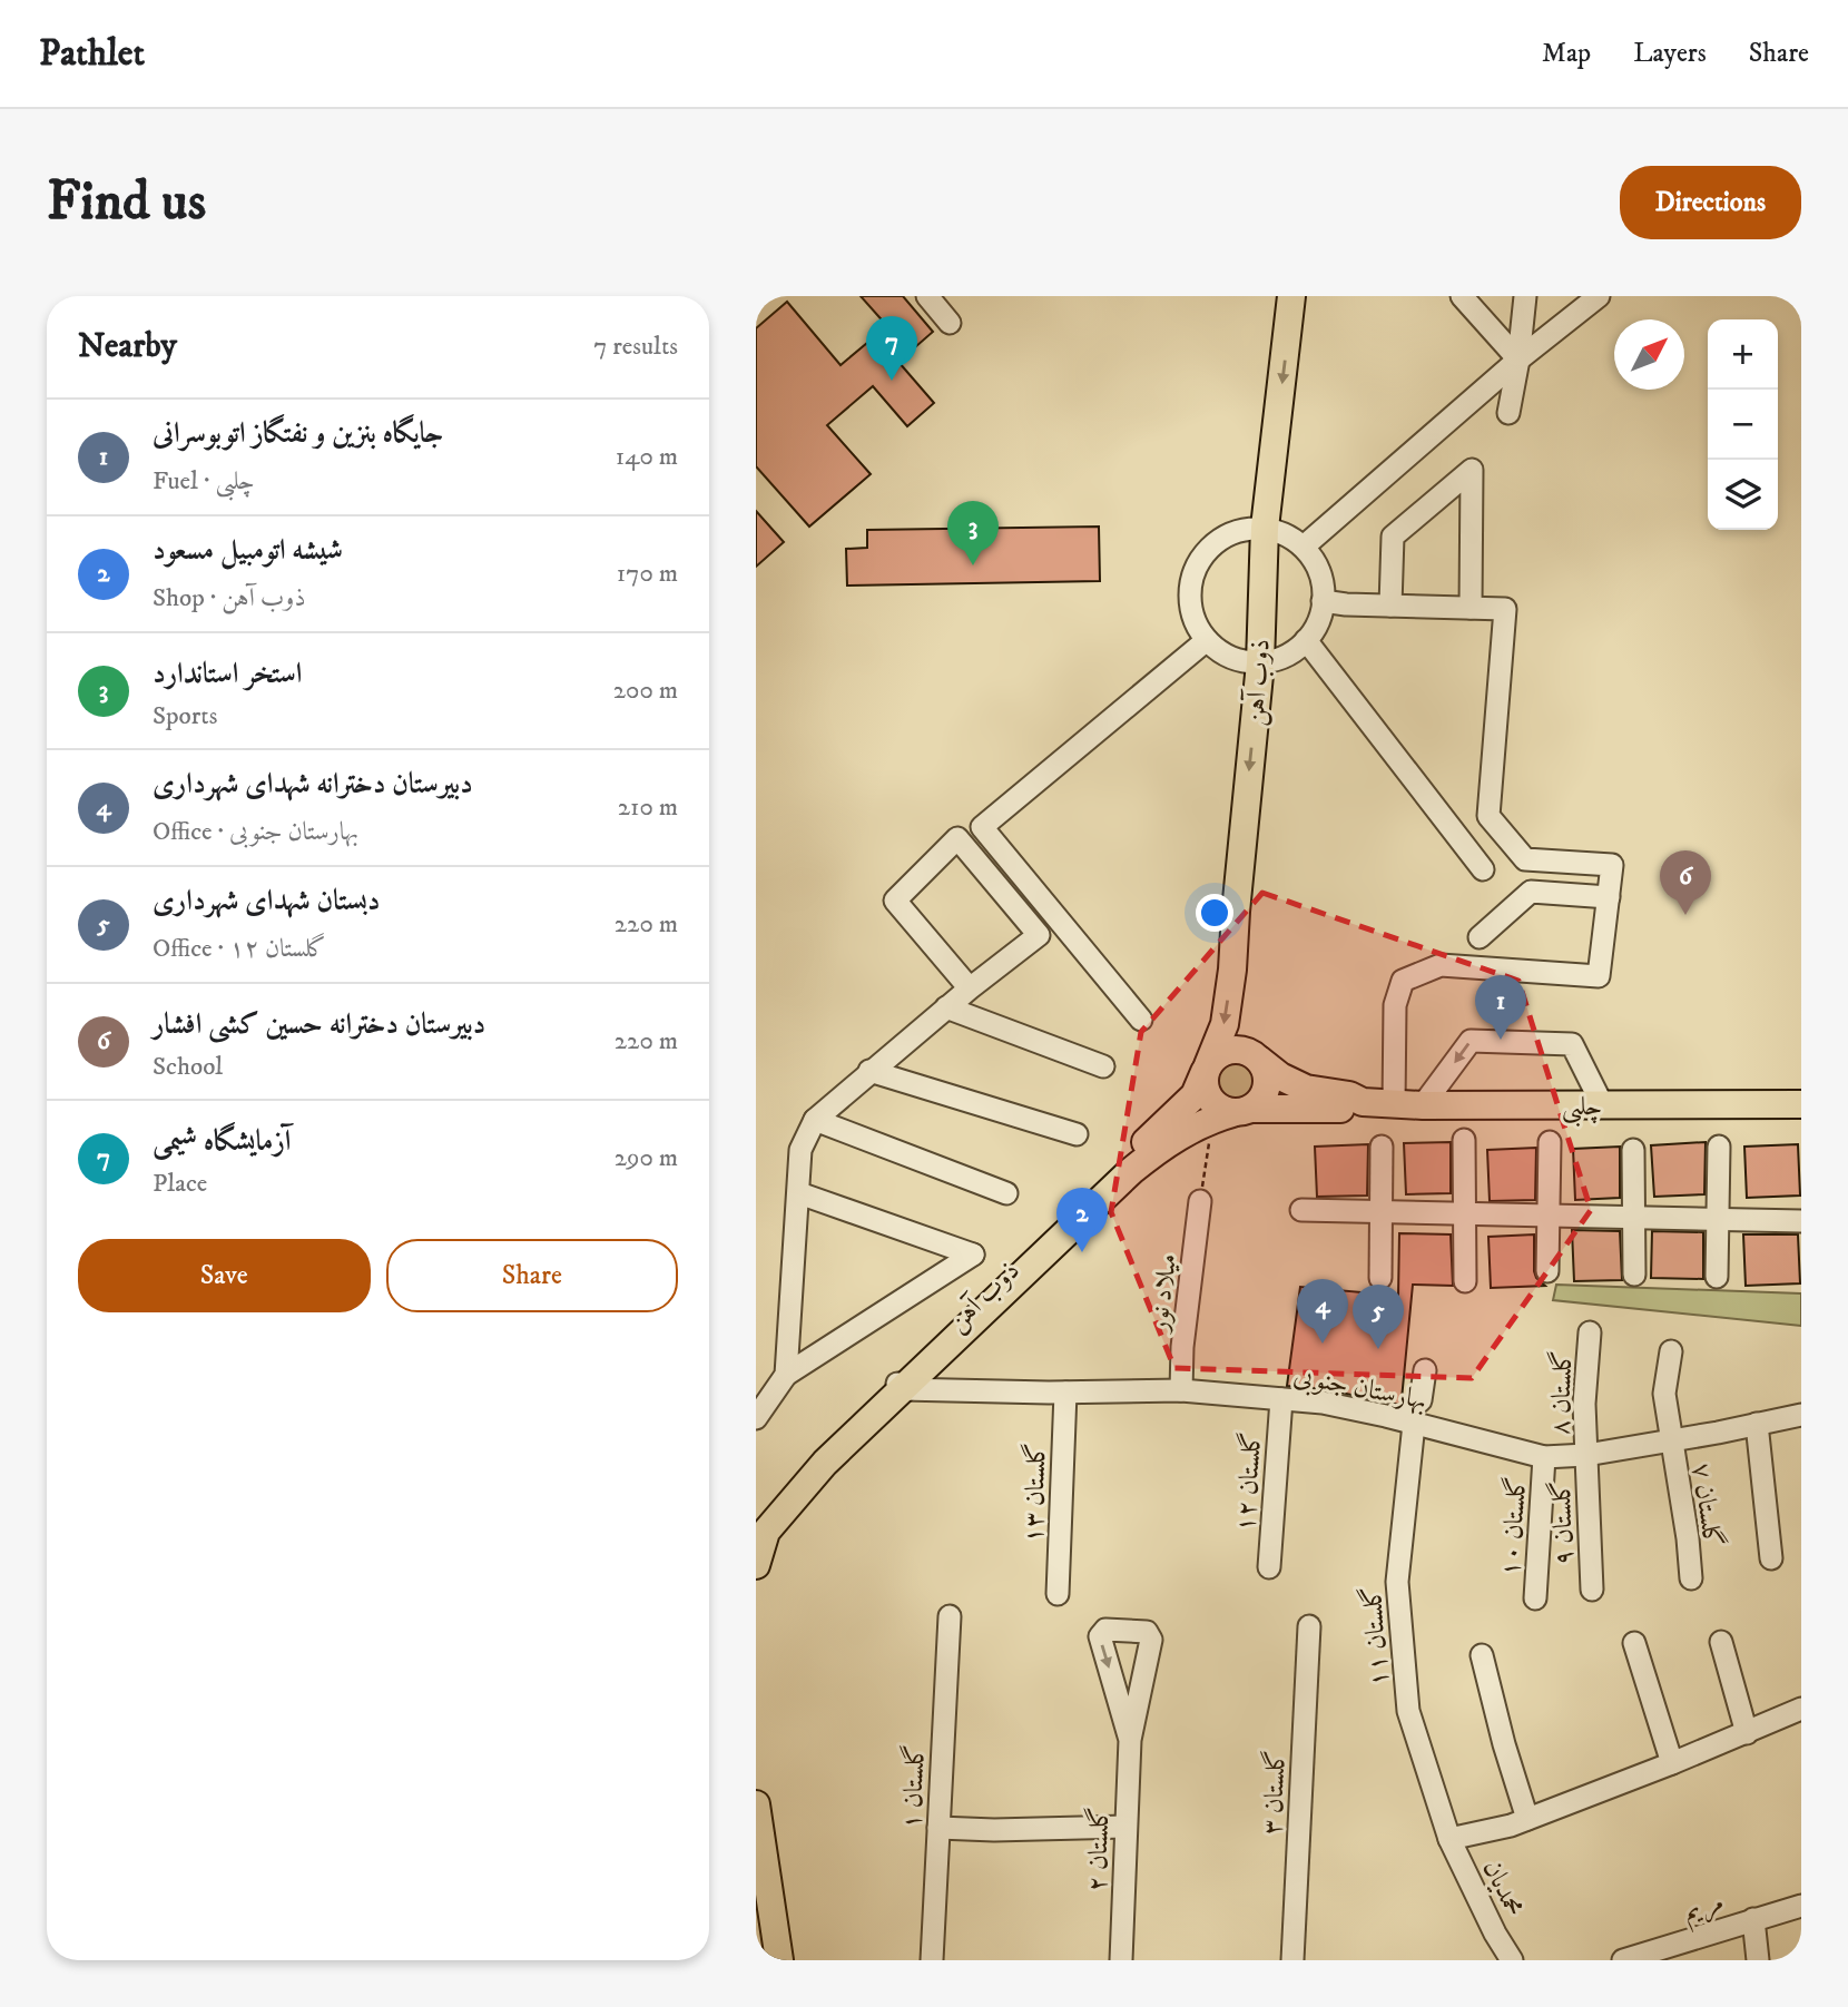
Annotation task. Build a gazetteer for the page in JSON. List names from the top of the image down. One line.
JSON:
{"streets":{"main road":["ذوب آهن","چلبی"],"street":["میلاد نور","بهارستان جنوبی","گلستان ۸","گلستان ۱۲","گلستان ۱۳","گلستان ۷","گلستان ۹","گلستان ۱۰","گلستان ۱۱","گلستان ۱","گلستان ۳","گلستان ۲","محمدیان","مریم"]},"crossings":[["ذوب آهن","بهارستان جنوبی"],["میلاد نور","بهارستان جنوبی"],["بهارستان جنوبی","گلستان ۸"],["بهارستان جنوبی","گلستان ۱۲"],["بهارستان جنوبی","گلستان ۱۳"],["بهارستان جنوبی","گلستان ۷"],["بهارستان جنوبی","گلستان ۹"],["بهارستان جنوبی","گلستان ۱۰"],["بهارستان جنوبی","گلستان ۱۱"],["گلستان ۸","گلستان ۹"],["گلستان ۱۱","محمدیان"]],"north":"top right","page":{"header":"Pathlet","nav":["Map","Layers","Share"],"buttons":["Directions",["Save","Share"]],"title":"Find us","heading":["Nearby","7 results"],"pins":["7","3","6","1","2","4","5"],"map_buttons":["+","−"],"list":[{"mark":"1","name":"جایگاه بنزین و نفتگاز اتوبوسرانی","note":"Fuel · چلبی","value":"140 m"},{"mark":"2","name":"شیشه اتومبیل مسعود","note":"Shop · ذوب آهن","value":"170 m"},{"mark":"3","name":"استخر استاندارد","note":"Sports","value":"200 m"},{"mark":"4","name":"دبیرستان دخترانه شهدای شهرداری","note":"Office · بهارستان جنوبی","value":"210 m"},{"mark":"5","name":"دبستان شهدای شهرداری","note":"Office · گلستان ۱۲","value":"220 m"},{"mark":"6","name":"دبیرستان دخترانه حسین کشی افشار","note":"School","value":"220 m"},{"mark":"7","name":"آزمایشگاه شیمی","note":"Place","value":"290 m"}]}}
